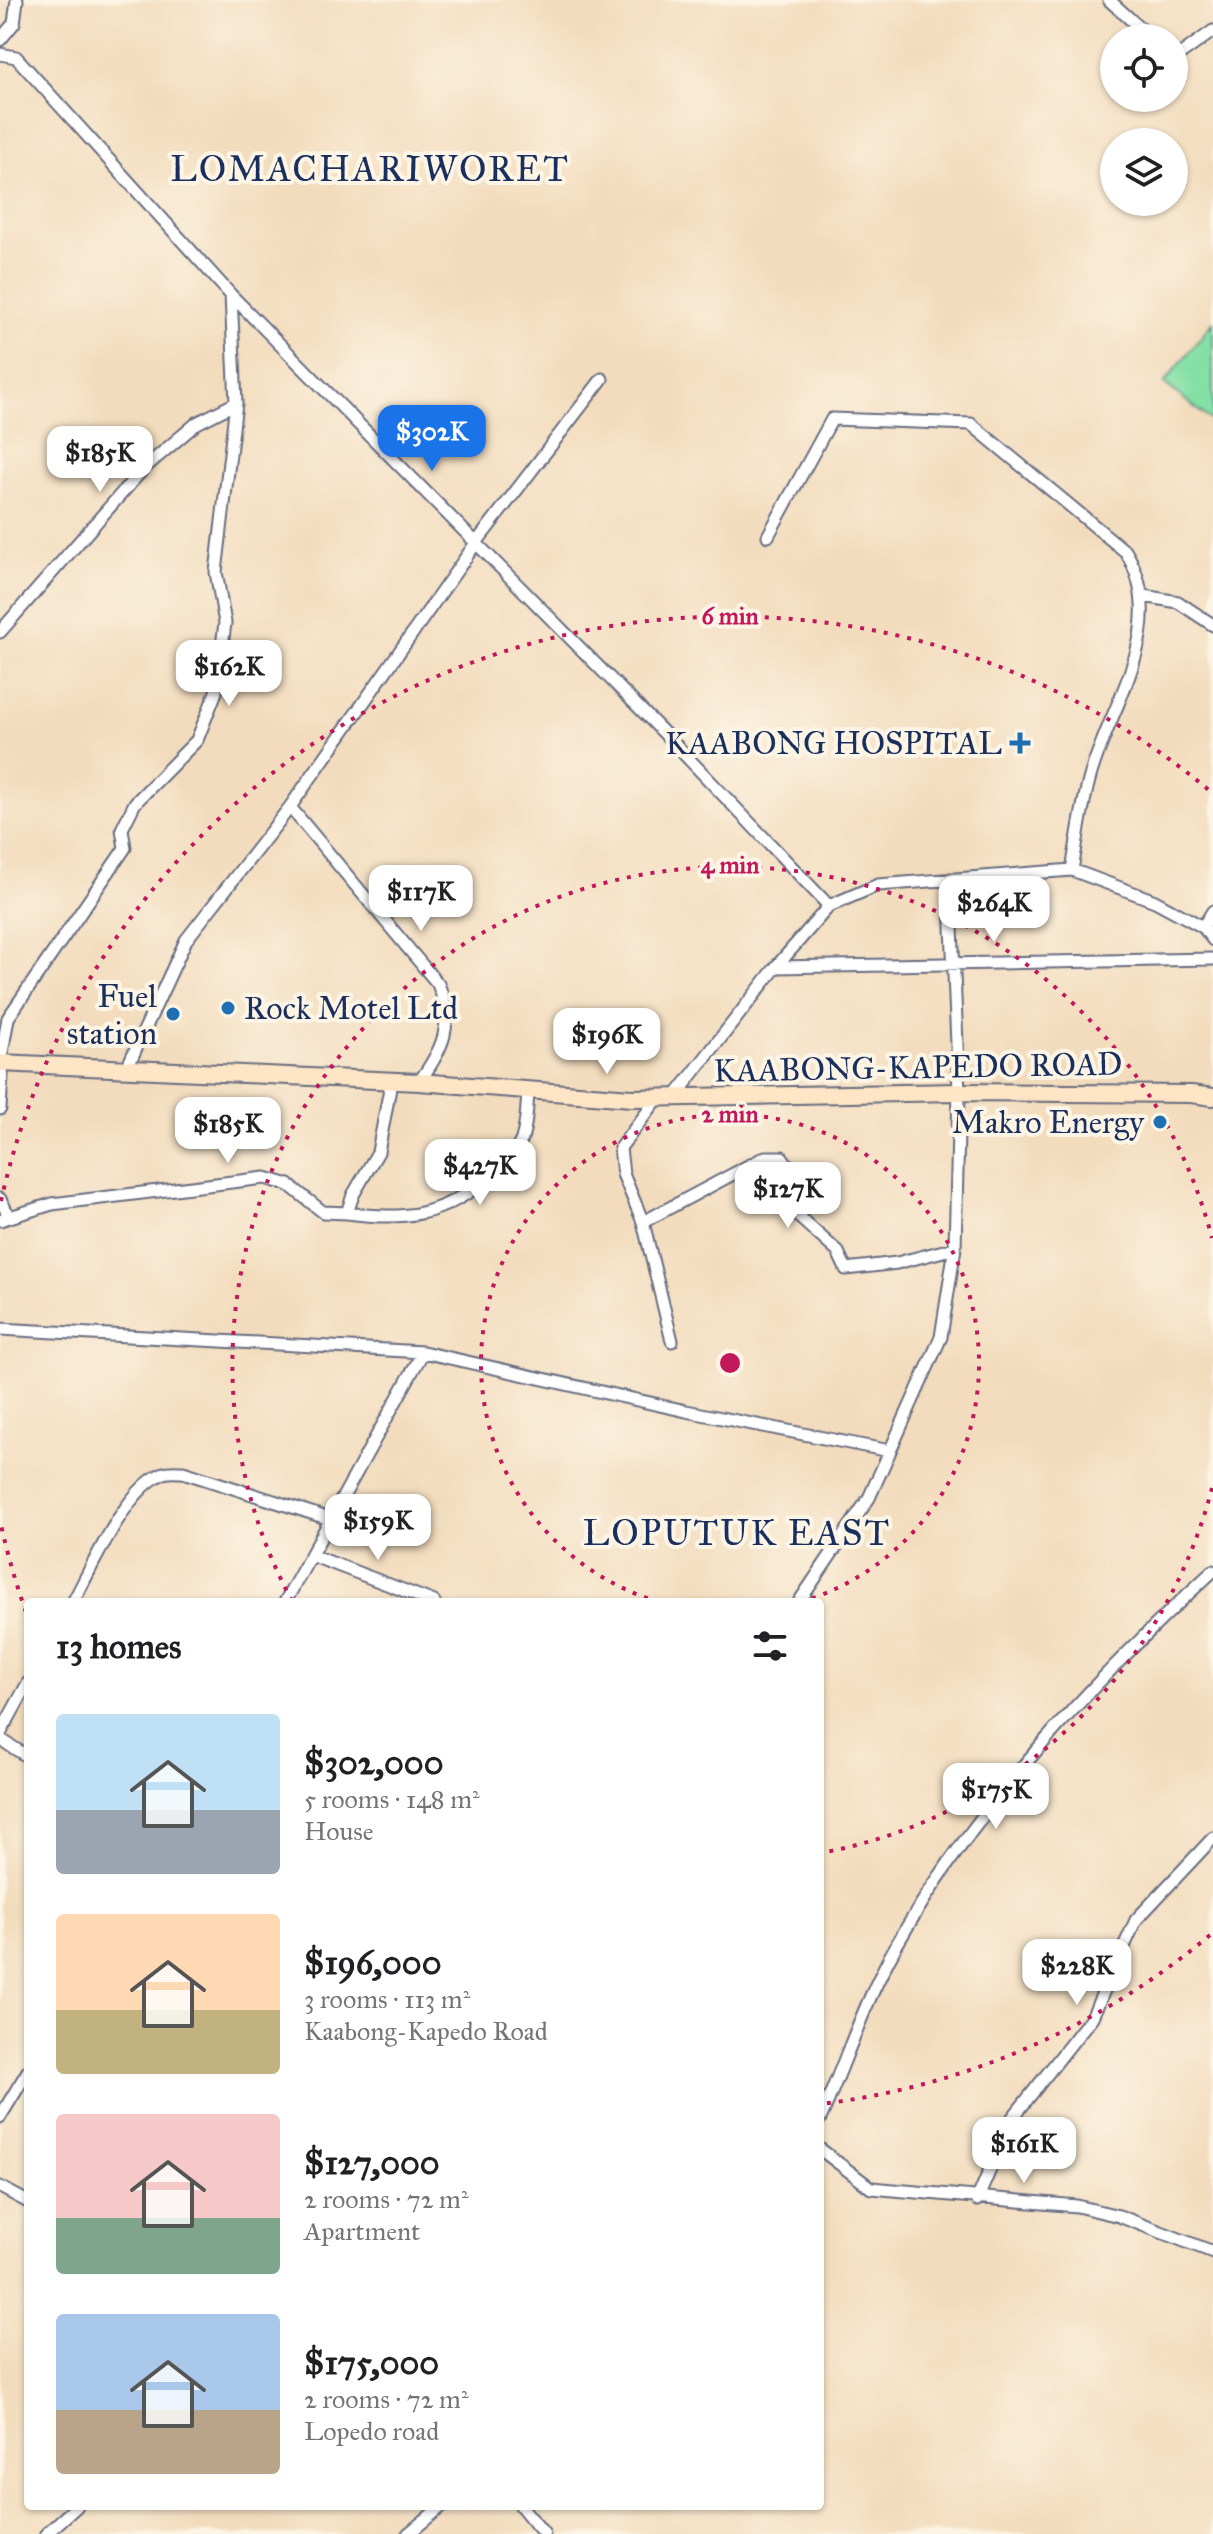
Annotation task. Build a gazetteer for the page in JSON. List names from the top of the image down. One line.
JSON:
{"streets":{"main road":["KAABONG-KAPEDO ROAD"]},"districts":["LOMACHARIWORET","LOPUTUK EAST"],"places":{"health":["KAABONG HOSPITAL"],"other":["Rock Motel Ltd","Fuel station","Makro Energy"]},"page":{"price":["$302K","$185K","$162K","$117K","$264K","$196K","$185K","$427K","$127K","$159K","$175K","$228K","$161K"],"heading":"13 homes","list":[{"name":"$302,000","note":"5 rooms · 148 m² · House"},{"name":"$196,000","note":"3 rooms · 113 m² · Kaabong-Kapedo Road"},{"name":"$127,000","note":"2 rooms · 72 m² · Apartment"},{"name":"$175,000","note":"2 rooms · 72 m² · Lopedo road"}]},"rings":["6 min","4 min","2 min"]}
